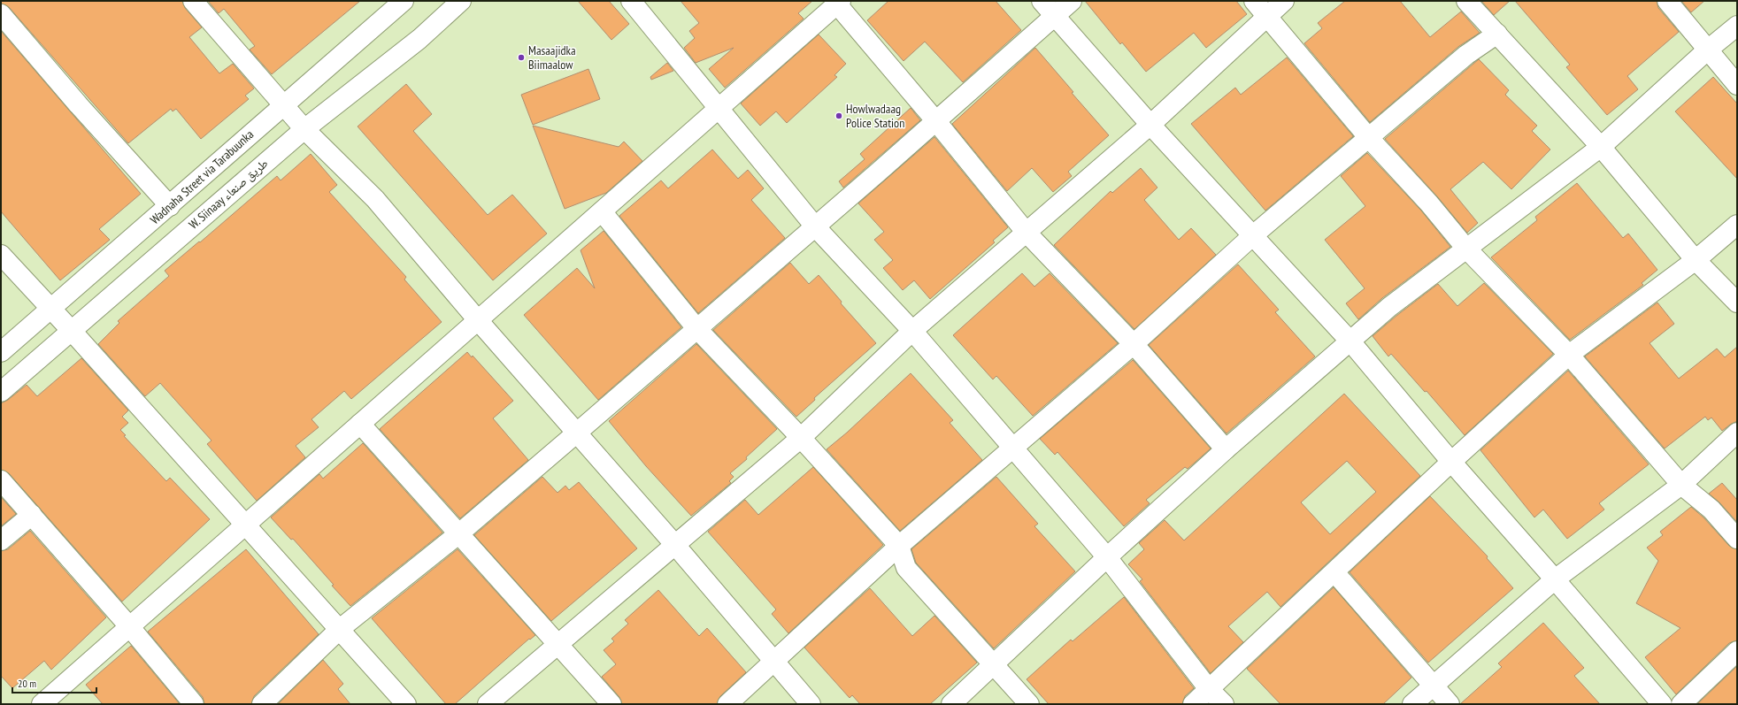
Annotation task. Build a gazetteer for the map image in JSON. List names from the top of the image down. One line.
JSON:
{"streets":{"street":["Wadnaha Street via Tarabuunka","W. Siinaay طريق صنعاء"]},"places":["Masaajidka Biimaalow","Howlwadaag Police Station"],"scale_bar":"20 m"}
